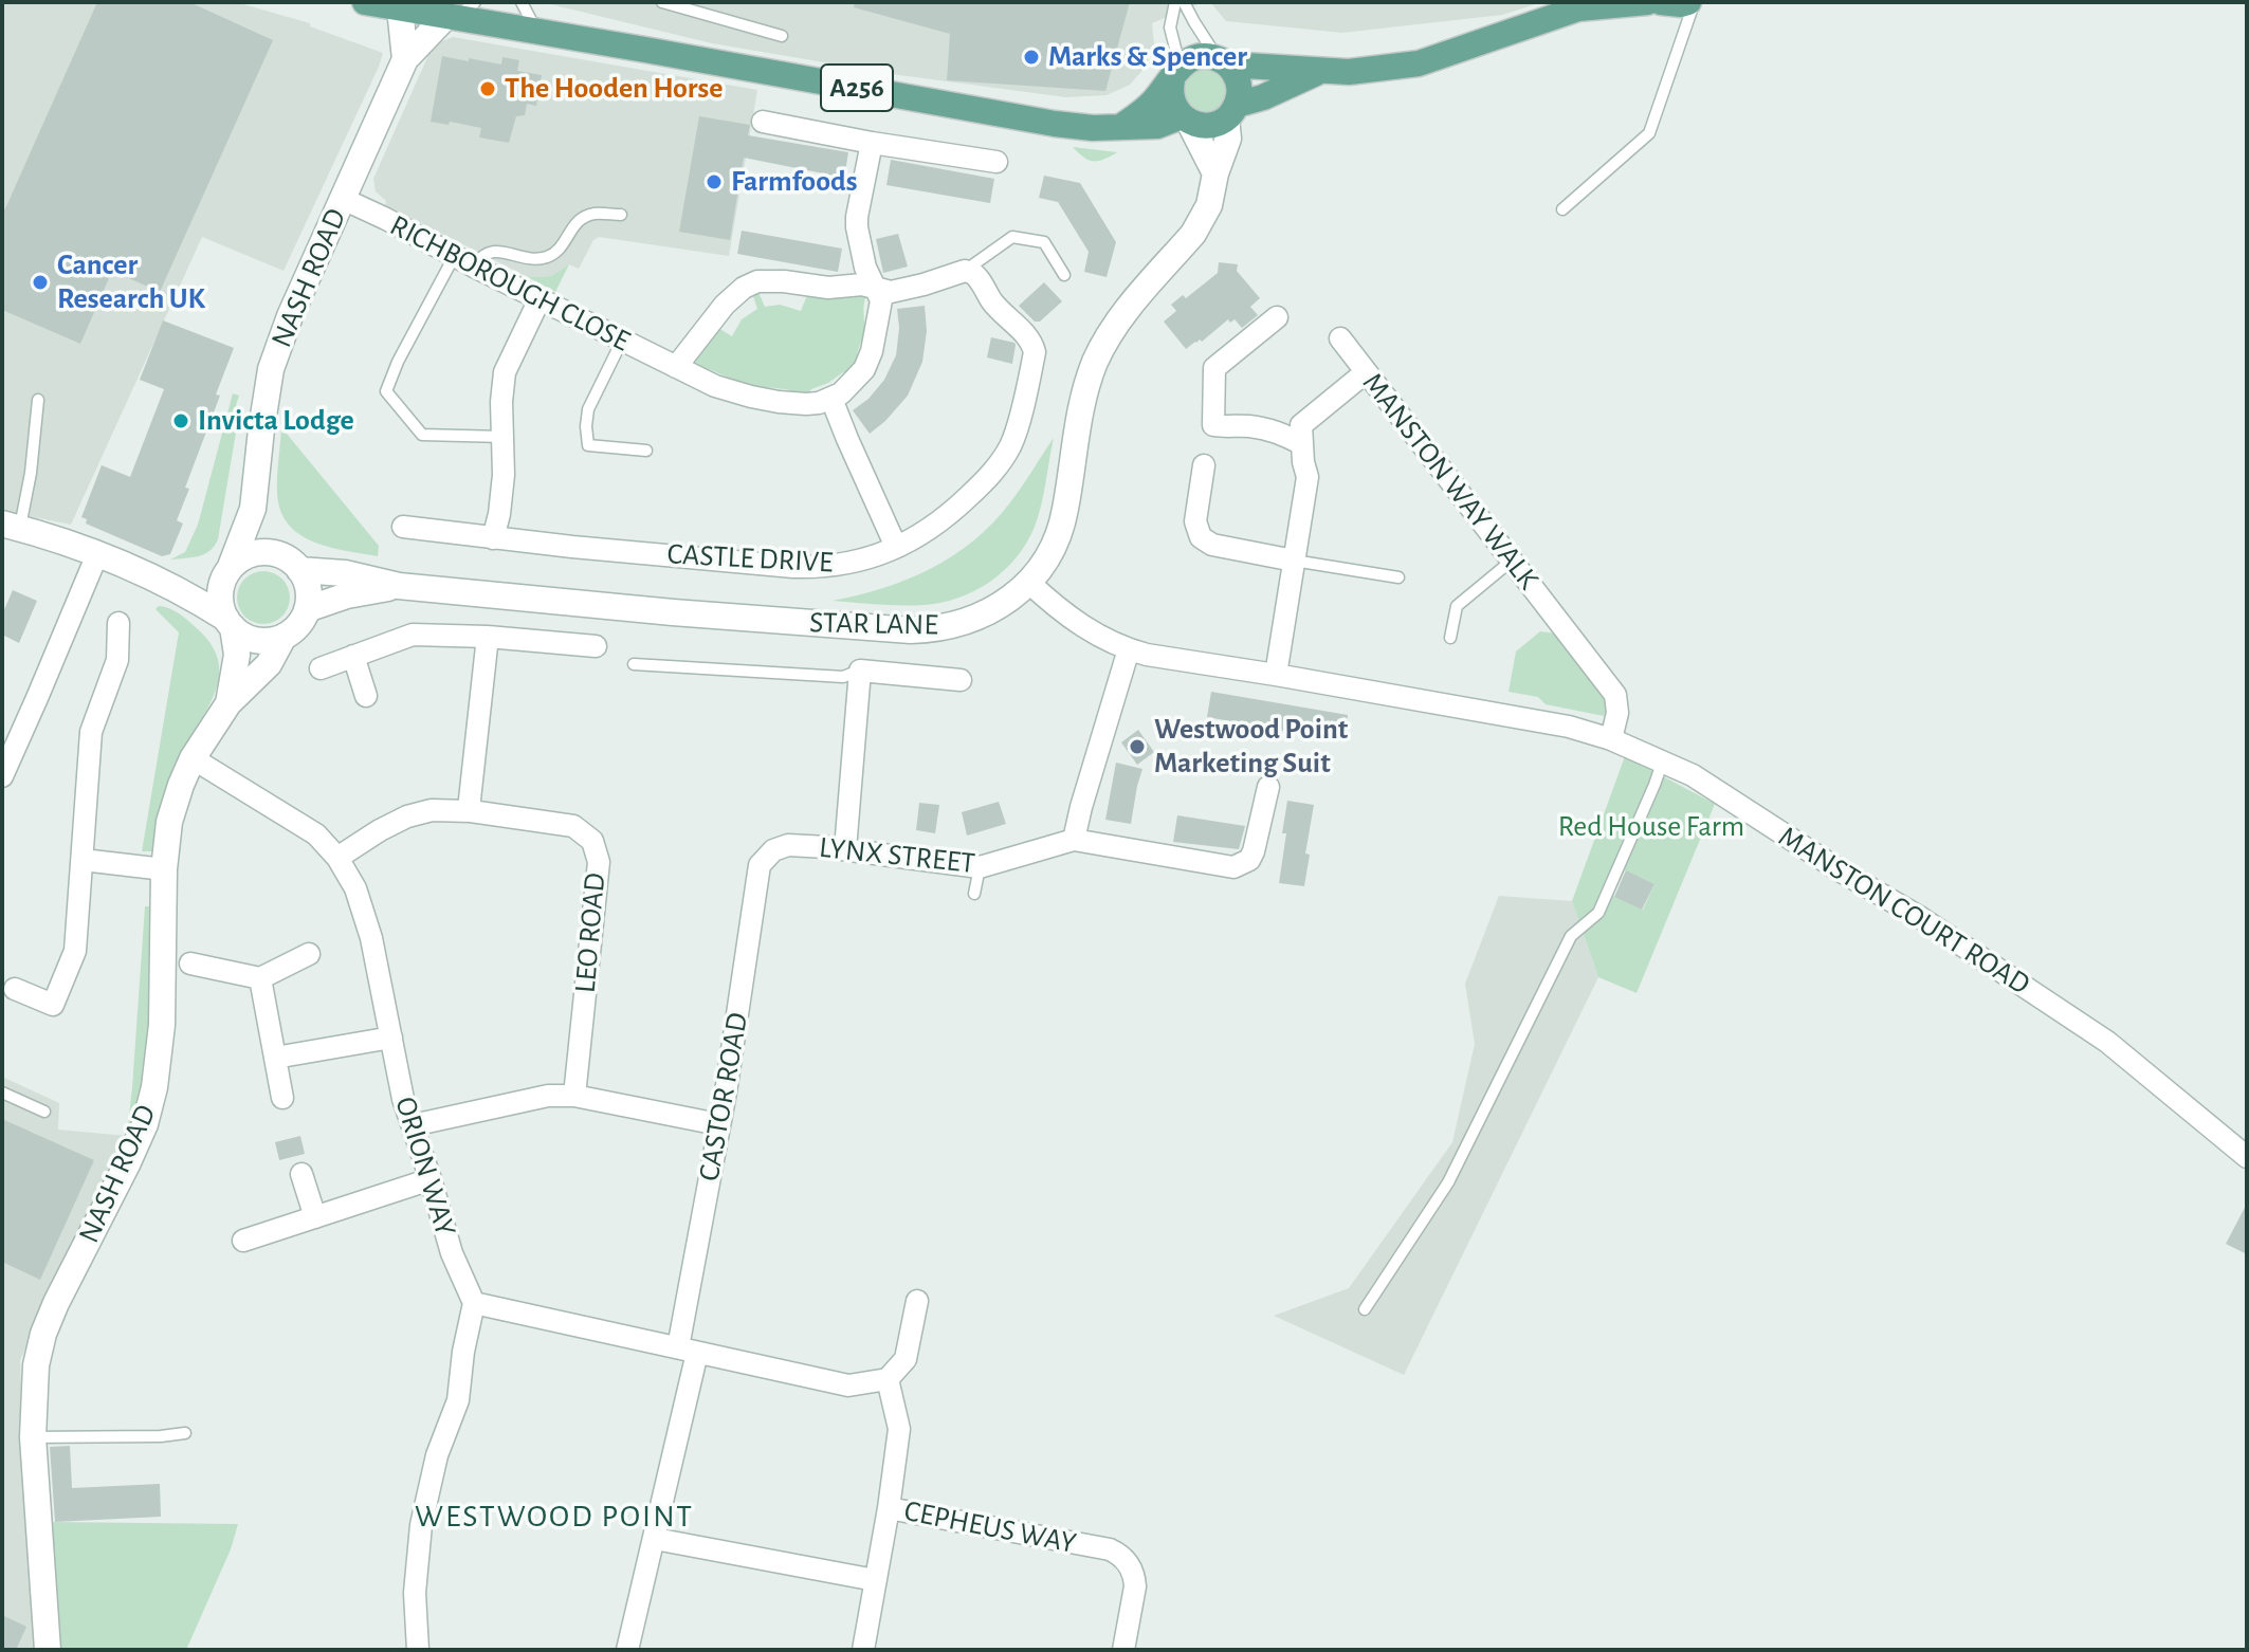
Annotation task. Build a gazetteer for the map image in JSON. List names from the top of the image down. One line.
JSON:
{"streets":{"main road":["A256"],"street":["NASH ROAD","RICHBOROUGH CLOSE","MANSTON WAY WALK","CASTLE DRIVE","STAR LANE","LYNX STREET","MANSTON COURT ROAD","LEO ROAD","CASTOR ROAD","ORION WAY","CEPHEUS WAY"]},"crossings":[["A256","NASH ROAD"],["A256","STAR LANE"],["NASH ROAD","RICHBOROUGH CLOSE"],["NASH ROAD","STAR LANE"],["NASH ROAD","ORION WAY"],["MANSTON WAY WALK","MANSTON COURT ROAD"],["LYNX STREET","CASTOR ROAD"],["LEO ROAD","ORION WAY"]],"districts":["WESTWOOD POINT"],"parks":["Red House Farm"],"places":["Marks & Spencer","The Hooden Horse","Farmfoods","Cancer Research UK","Invicta Lodge","Westwood Point Marketing Suit"]}
